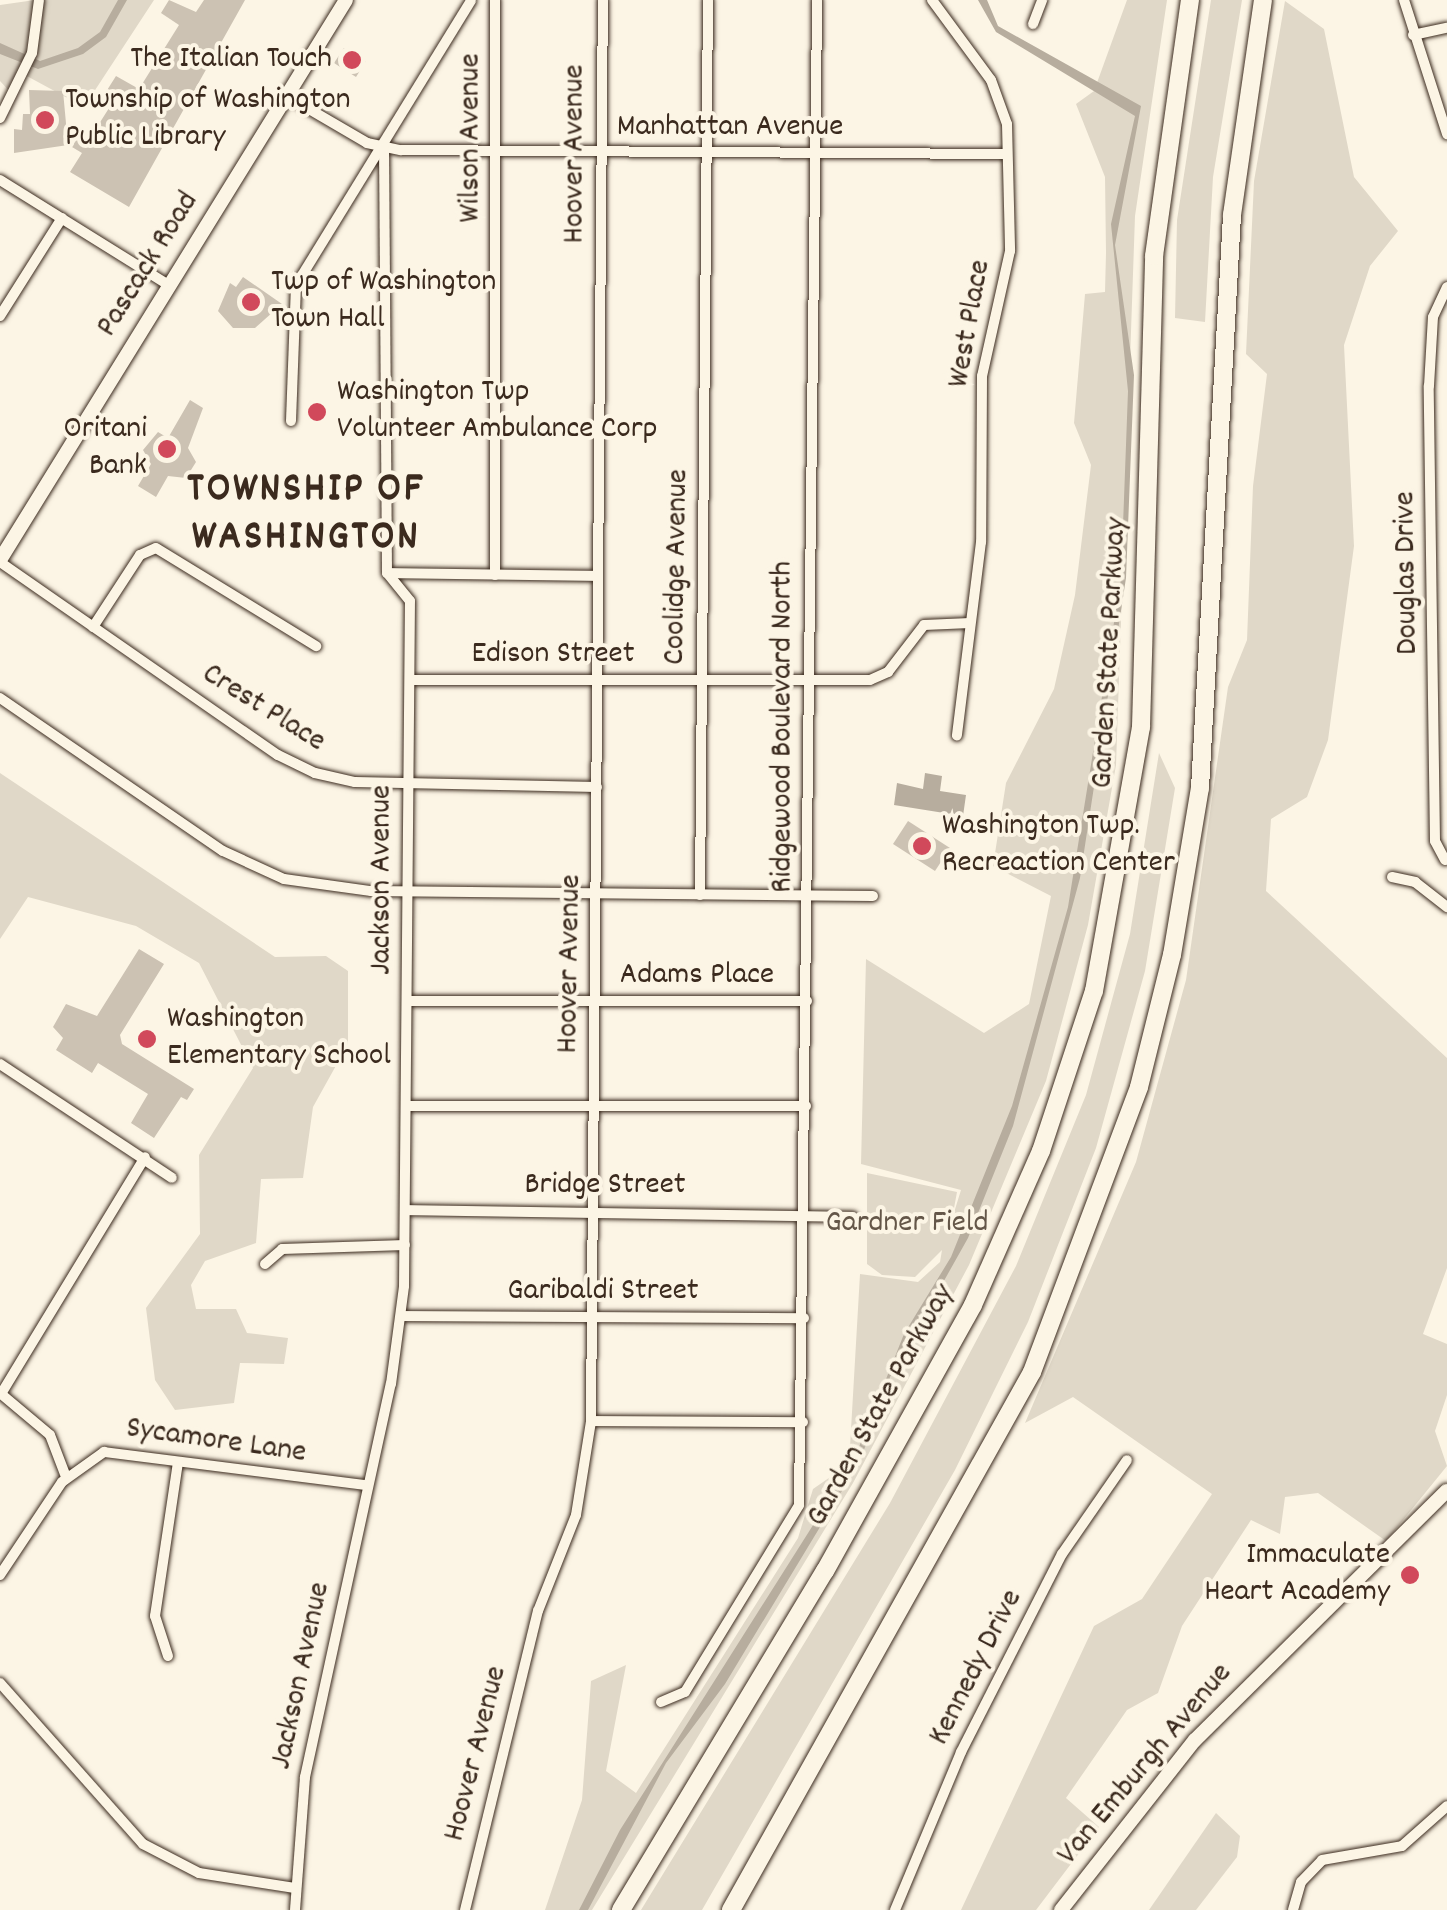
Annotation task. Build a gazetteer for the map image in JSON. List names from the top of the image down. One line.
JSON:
{"streets":{"highway":["Garden State Parkway"],"street":["Manhattan Avenue","Wilson Avenue","Hoover Avenue","Pascack Road","West Place","Coolidge Avenue","Douglas Drive","Edison Street","Crest Place","Ridgewood Boulevard North","Jackson Avenue","Adams Place","Bridge Street","Garibaldi Street","Sycamore Lane","Kennedy Drive","Van Emburgh Avenue"]},"crossings":[["Manhattan Avenue","Wilson Avenue"],["Manhattan Avenue","Hoover Avenue"],["Manhattan Avenue","Pascack Road"],["Manhattan Avenue","West Place"],["Manhattan Avenue","Coolidge Avenue"],["Manhattan Avenue","Ridgewood Boulevard North"],["Manhattan Avenue","Jackson Avenue"],["Hoover Avenue","Edison Street"],["Hoover Avenue","Crest Place"],["Hoover Avenue","Adams Place"],["Hoover Avenue","Bridge Street"],["Hoover Avenue","Garibaldi Street"],["Pascack Road","Crest Place"],["West Place","Edison Street"],["Coolidge Avenue","Edison Street"],["Edison Street","Ridgewood Boulevard North"],["Edison Street","Jackson Avenue"],["Crest Place","Jackson Avenue"],["Ridgewood Boulevard North","Adams Place"],["Ridgewood Boulevard North","Bridge Street"],["Ridgewood Boulevard North","Garibaldi Street"],["Jackson Avenue","Adams Place"],["Jackson Avenue","Bridge Street"],["Jackson Avenue","Garibaldi Street"],["Jackson Avenue","Sycamore Lane"]],"districts":["TOWNSHIP OF WASHINGTON"],"parks":["Gardner Field"],"places":["The Italian Touch","Township of Washington Public Library","Twp of Washington Town Hall","Washington Twp Volunteer Ambulance Corp","Oritani Bank","Washington Twp. Recreaction Center","Washington Elementary School","Immaculate Heart Academy"]}
